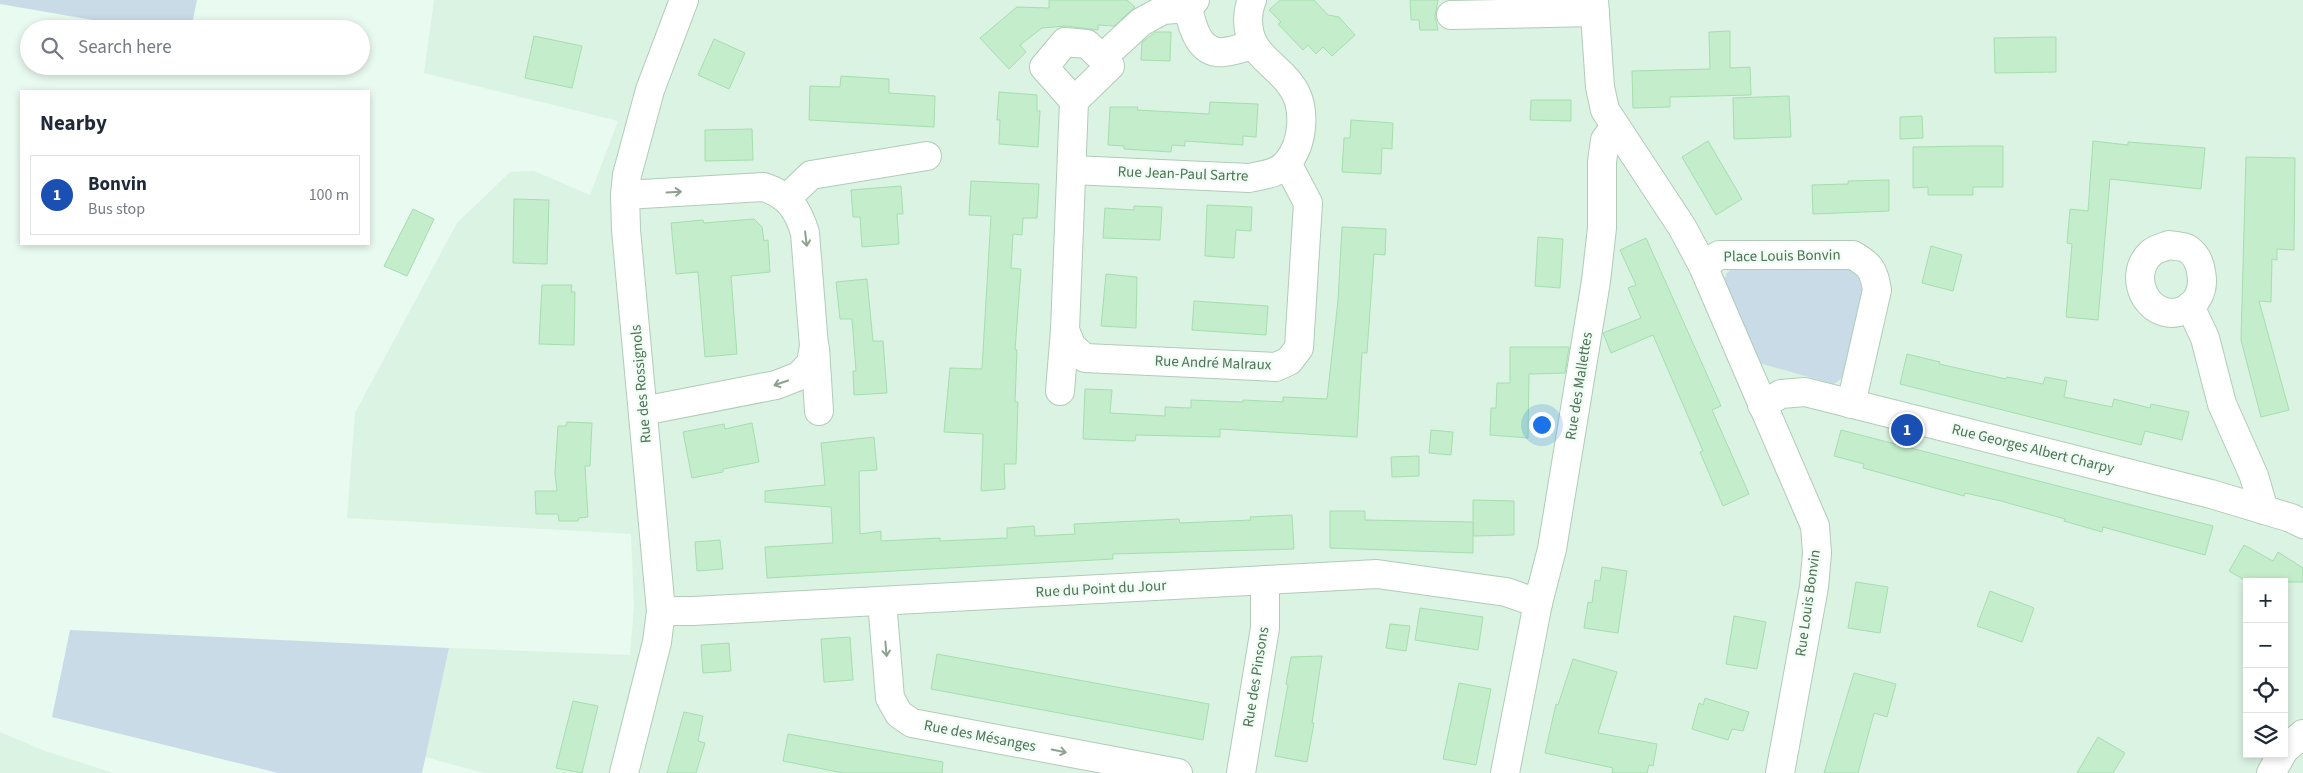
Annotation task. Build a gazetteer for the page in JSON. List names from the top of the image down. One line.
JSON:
{"streets":{"street":["Rue Jean-Paul Sartre","Place Louis Bonvin","Rue André Malraux","Rue des Rossignols","Rue des Mallettes","Rue Georges Albert Charpy","Rue du Point du Jour","Rue Louis Bonvin","Rue des Pinsons","Rue des Mésanges"]},"crossings":[["Rue Jean-Paul Sartre","Rue André Malraux"],["Place Louis Bonvin","Rue des Mallettes"],["Place Louis Bonvin","Rue Georges Albert Charpy"],["Place Louis Bonvin","Rue Louis Bonvin"],["Rue des Rossignols","Rue du Point du Jour"],["Rue des Mallettes","Rue du Point du Jour"],["Rue du Point du Jour","Rue des Pinsons"],["Rue du Point du Jour","Rue des Mésanges"]],"one_way":["Rue des Mésanges"],"page":{"search":"Search here","heading":"Nearby","list":[{"mark":"1","name":"Bonvin","note":"Bus stop","value":"100 m"}],"pins":"1","map_buttons":["+","−"]}}
